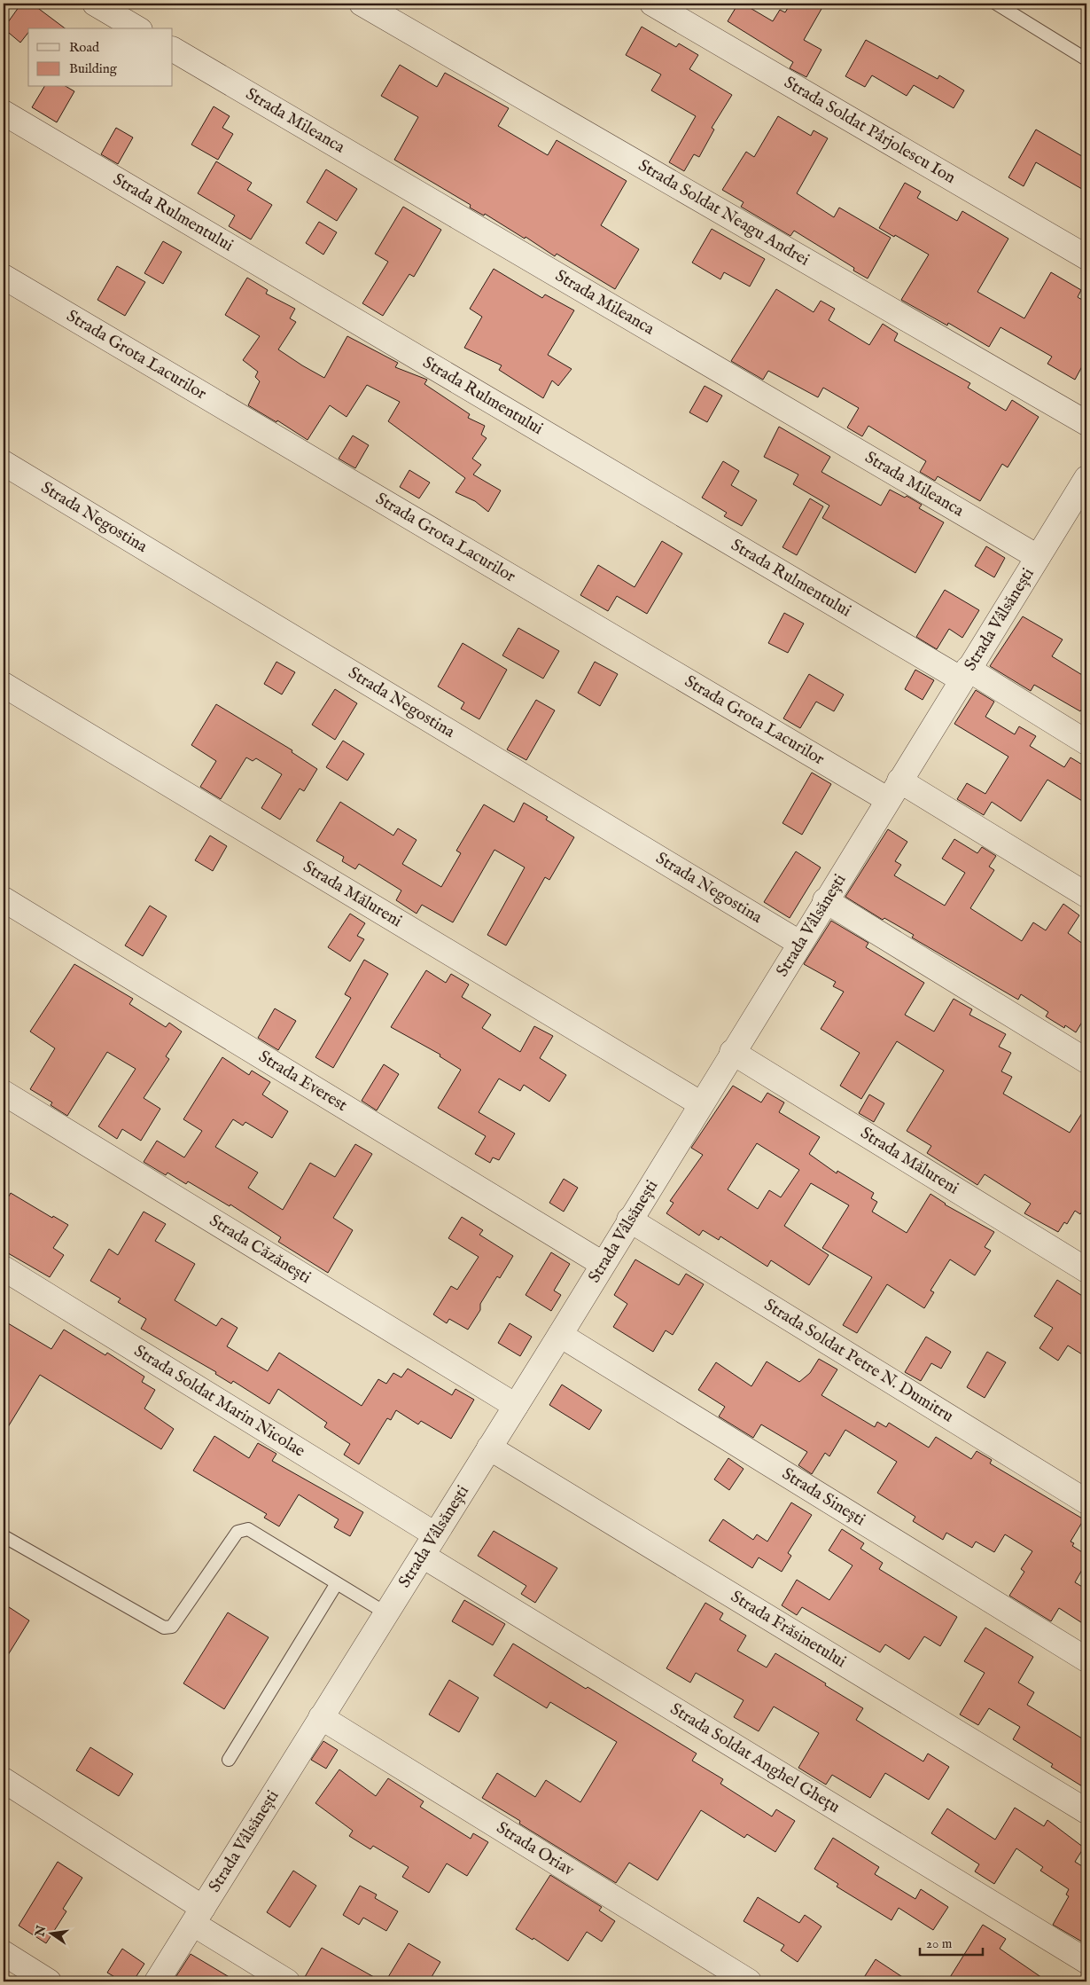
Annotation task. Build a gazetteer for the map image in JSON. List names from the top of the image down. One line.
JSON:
{"streets":{"street":["Strada Mileanca","Strada Soldat Pârjolescu Ion","Strada Rulmentului","Strada Soldat Neagu Andrei","Strada Grota Lacurilor","Strada Negostina","Strada Vâlsănești","Strada Mălureni","Strada Everest","Strada Căzănești","Strada Soldat Petre N. Dumitru","Strada Soldat Marin Nicolae","Strada Sinești","Strada Frăsinetului","Strada Soldat Anghel Ghețu","Strada Oriav"]},"crossings":[["Strada Mileanca","Strada Vâlsănești"],["Strada Rulmentului","Strada Vâlsănești"],["Strada Grota Lacurilor","Strada Vâlsănești"],["Strada Negostina","Strada Vâlsănești"],["Strada Vâlsănești","Strada Mălureni"],["Strada Vâlsănești","Strada Everest"],["Strada Vâlsănești","Strada Căzănești"],["Strada Vâlsănești","Strada Soldat Petre N. Dumitru"],["Strada Vâlsănești","Strada Soldat Marin Nicolae"],["Strada Vâlsănești","Strada Sinești"],["Strada Vâlsănești","Strada Frăsinetului"],["Strada Vâlsănești","Strada Soldat Anghel Ghețu"],["Strada Vâlsănești","Strada Oriav"]],"legend":["Road","Building"],"scale_bar":"20 m","north":"left"}
